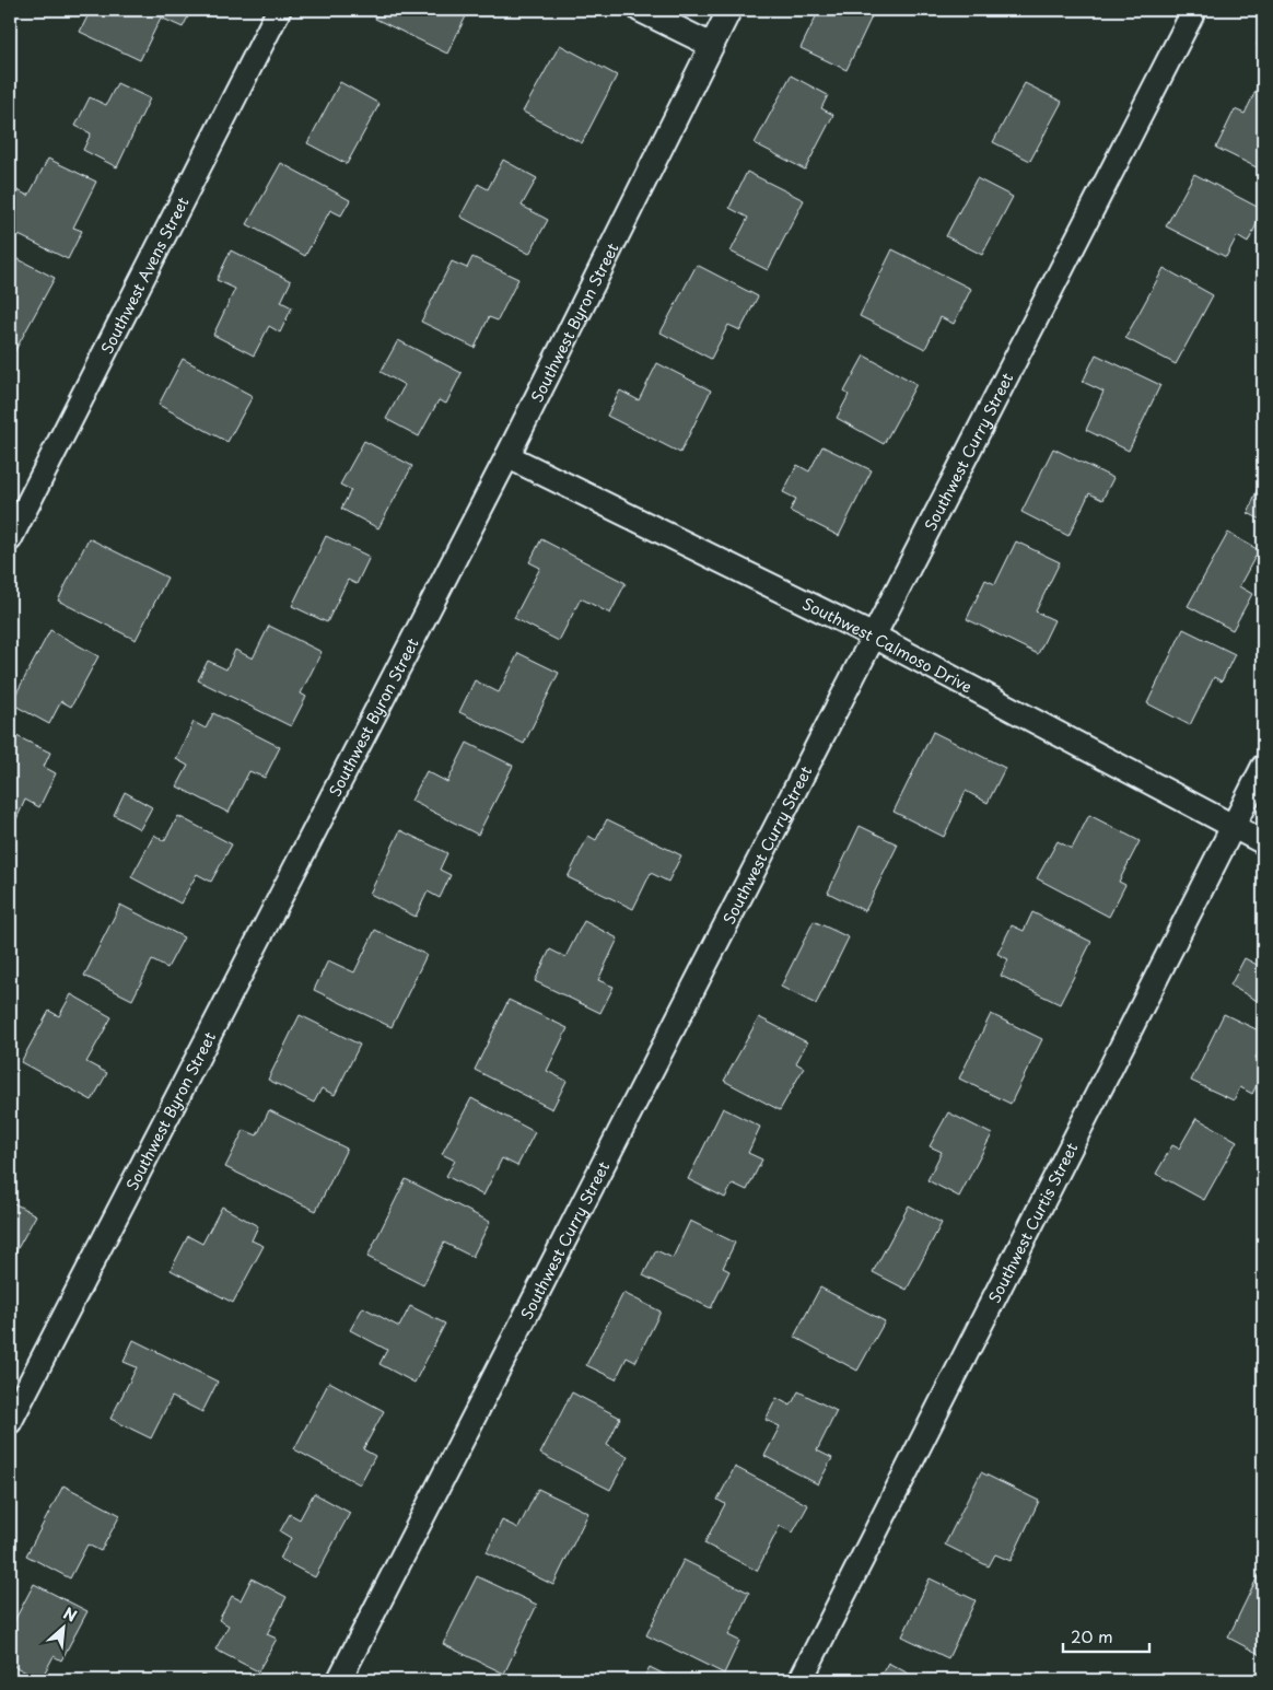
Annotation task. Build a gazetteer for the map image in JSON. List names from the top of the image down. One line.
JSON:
{"streets":{"street":["Southwest Avens Street","Southwest Byron Street","Southwest Curry Street","Southwest Calmoso Drive","Southwest Curtis Street"]},"crossings":[["Southwest Byron Street","Southwest Calmoso Drive"],["Southwest Curry Street","Southwest Calmoso Drive"],["Southwest Calmoso Drive","Southwest Curtis Street"]],"scale_bar":"20 m","north":"top right"}
